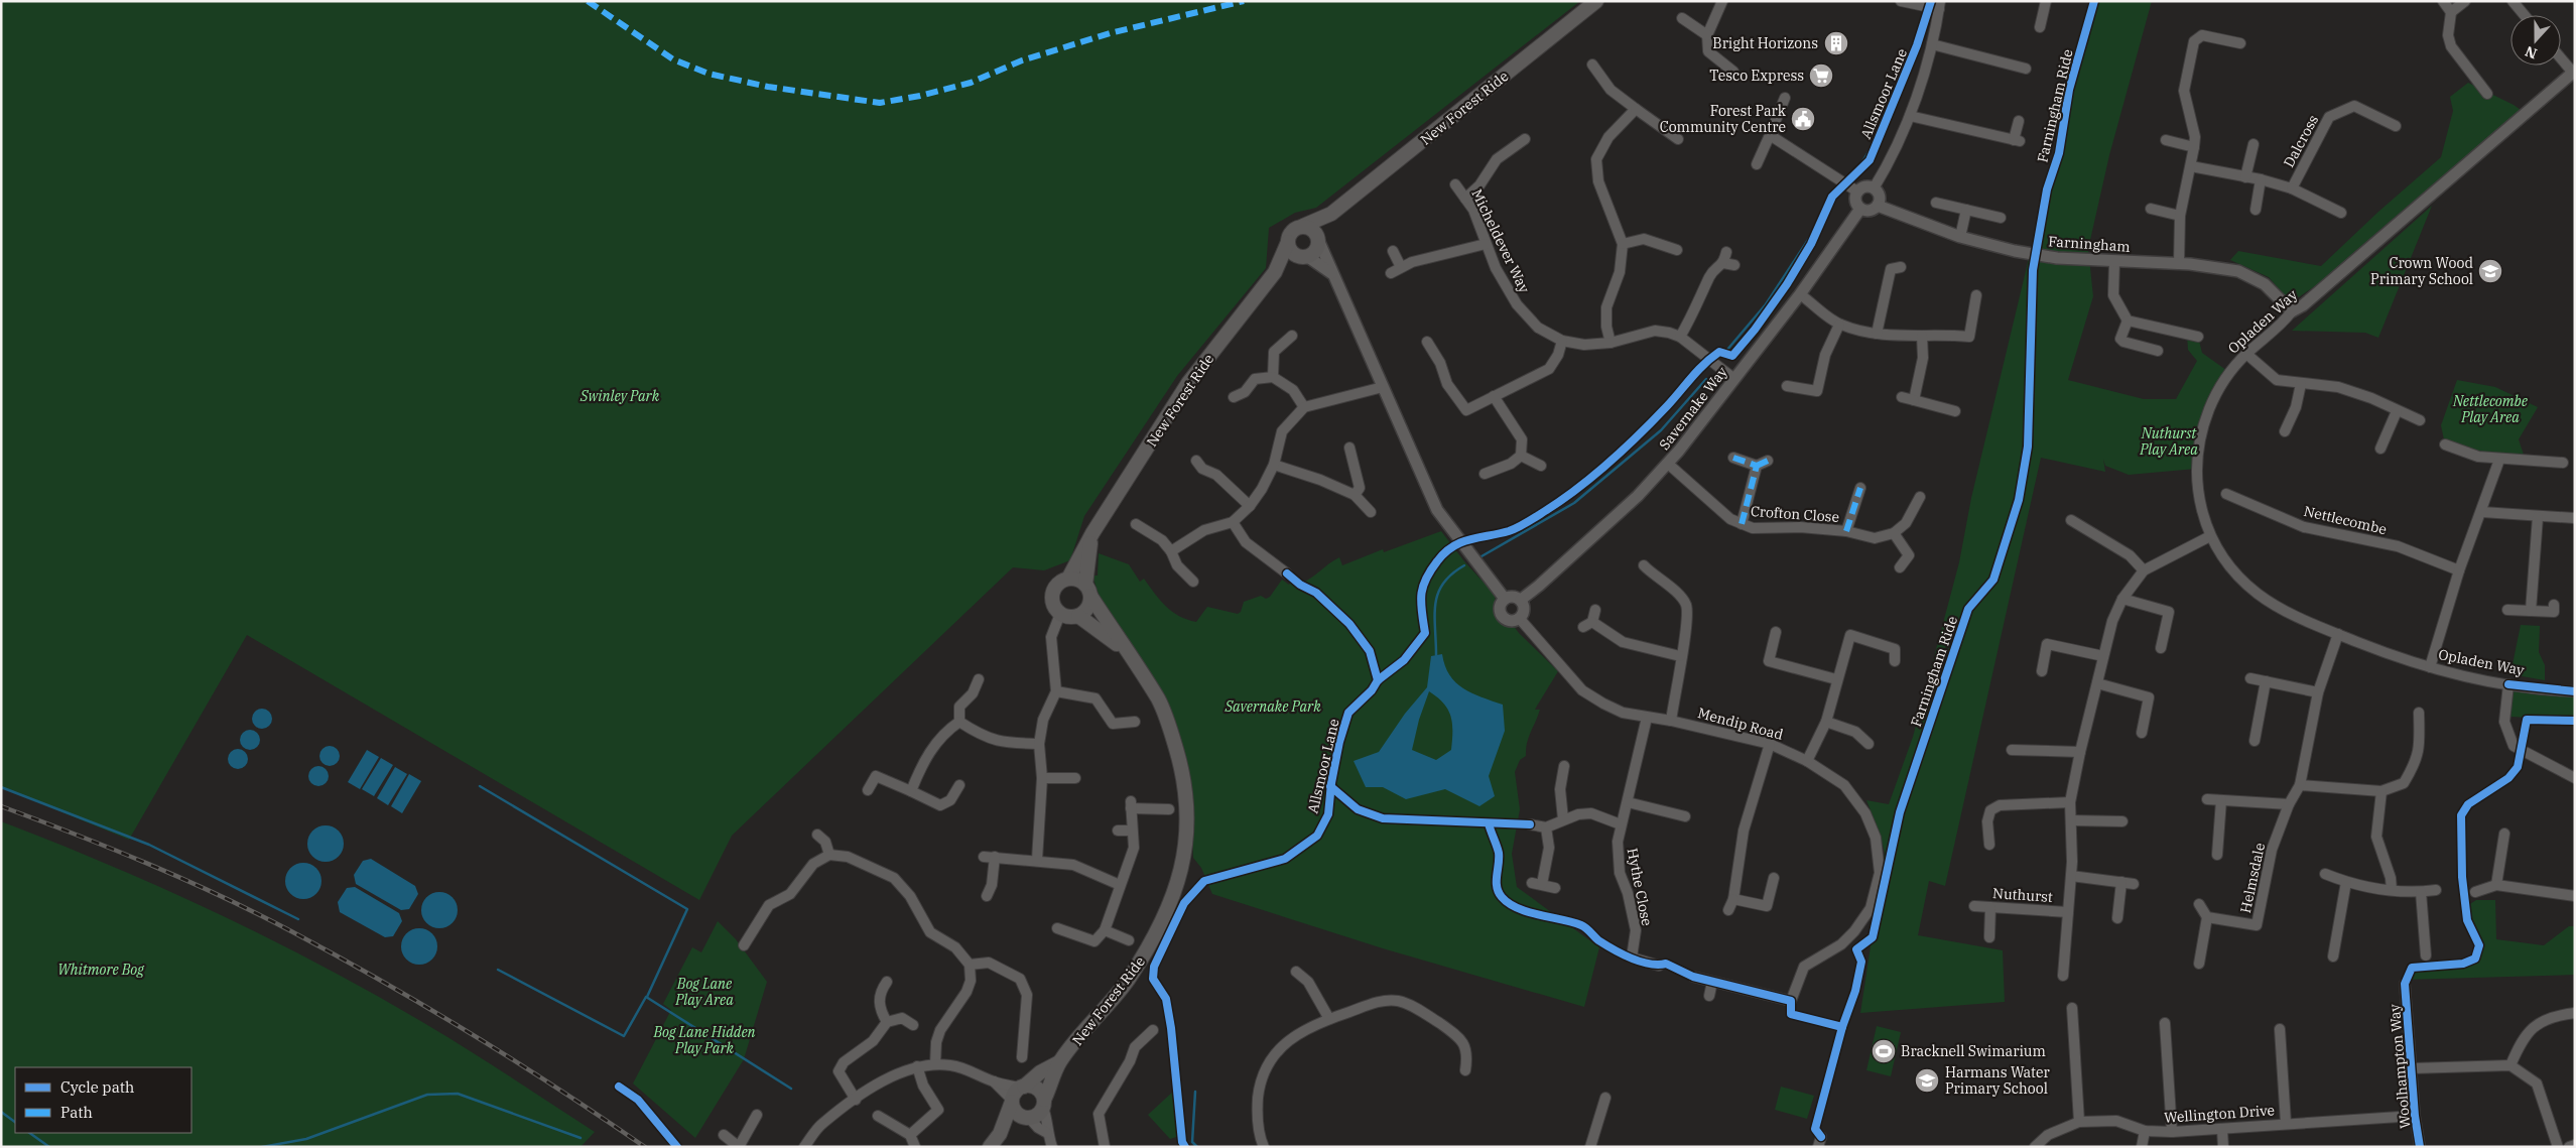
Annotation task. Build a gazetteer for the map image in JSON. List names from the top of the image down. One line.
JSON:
{"streets":{"main road":["New Forest Ride"],"street":["Dalcross","Micheldever Way","Farningham","Opladen Way","Savernake Way","Crofton Close","Nettlecombe","Mendip Road","Helmsdale","Hythe Close","Nuthurst","Woolhampton Way","Wellington Drive"],"cycle path":["Allsmoor Lane","Farningham Ride"]},"crossings":[["Micheldever Way","Savernake Way"],["Farningham","Opladen Way"],["Farningham","Savernake Way"],["Opladen Way","Helmsdale"],["Opladen Way","Nuthurst"],["Savernake Way","Crofton Close"],["Savernake Way","Mendip Road"],["Mendip Road","Hythe Close"],["Woolhampton Way","Wellington Drive"]],"parks":["Swinley Park","Nettlecombe Play Area","Nuthurst Play Area","Savernake Park","Whitmore Bog","Bog Lane Play Area","Bog Lane Hidden Play Park"],"places":{"building":["Bright Horizons"],"supermarket":["Tesco Express"],"public building":["Forest Park Community Centre"],"school or university":["Crown Wood Primary School","Harmans Water Primary School"],"sports":["Bracknell Swimarium"]},"legend":["Cycle path","Path"],"north":"bottom"}
